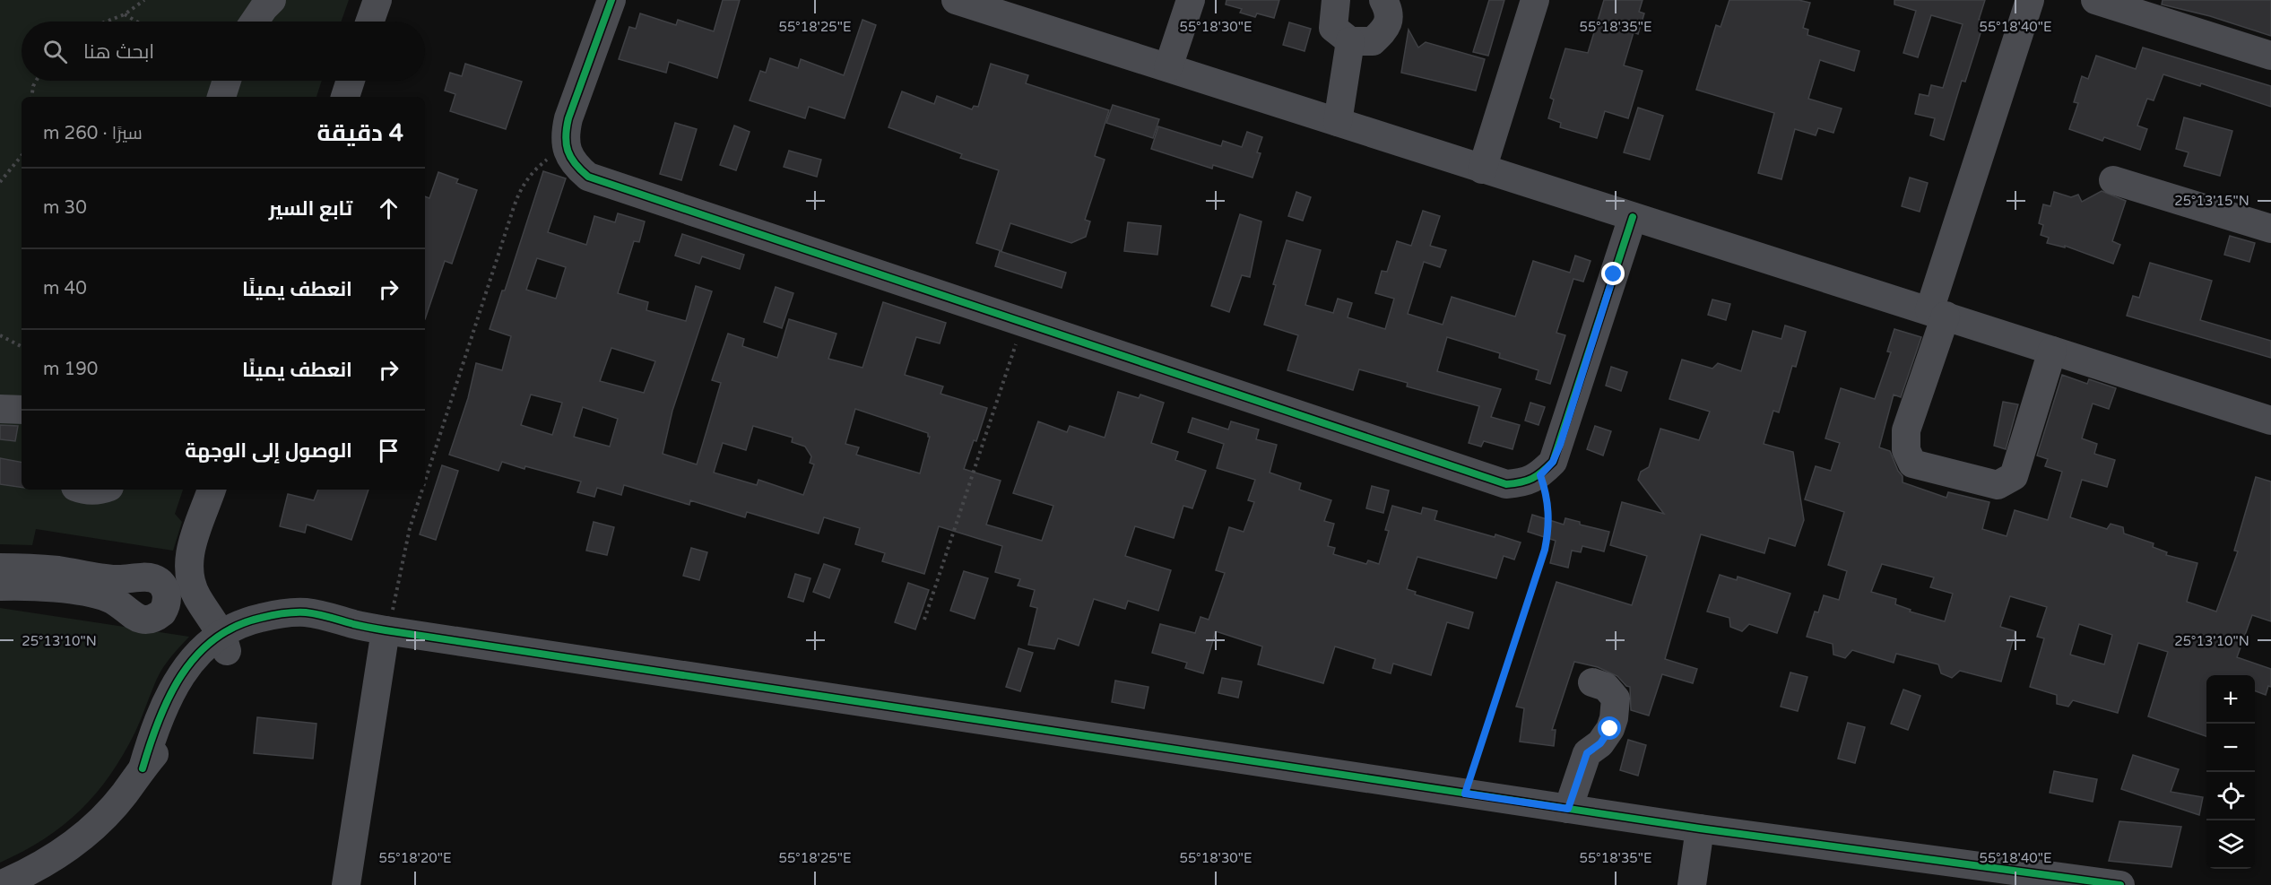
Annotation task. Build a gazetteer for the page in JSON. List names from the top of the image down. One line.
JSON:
{"page":{"search":"ابحث هنا","heading":["4 دقيقة","سيرًا · 260 m"],"list":[["تابع السير","30 m"],["انعطف يمينًا","40 m"],["انعطف يمينًا","190 m"],"الوصول إلى الوجهة"],"map_buttons":["+","−"]},"coordinates":["55°18'25\"E","55°18'30\"E","55°18'35\"E","55°18'40\"E","25°13'15\"N","25°13'10\"N","55°18'20\"E"]}
